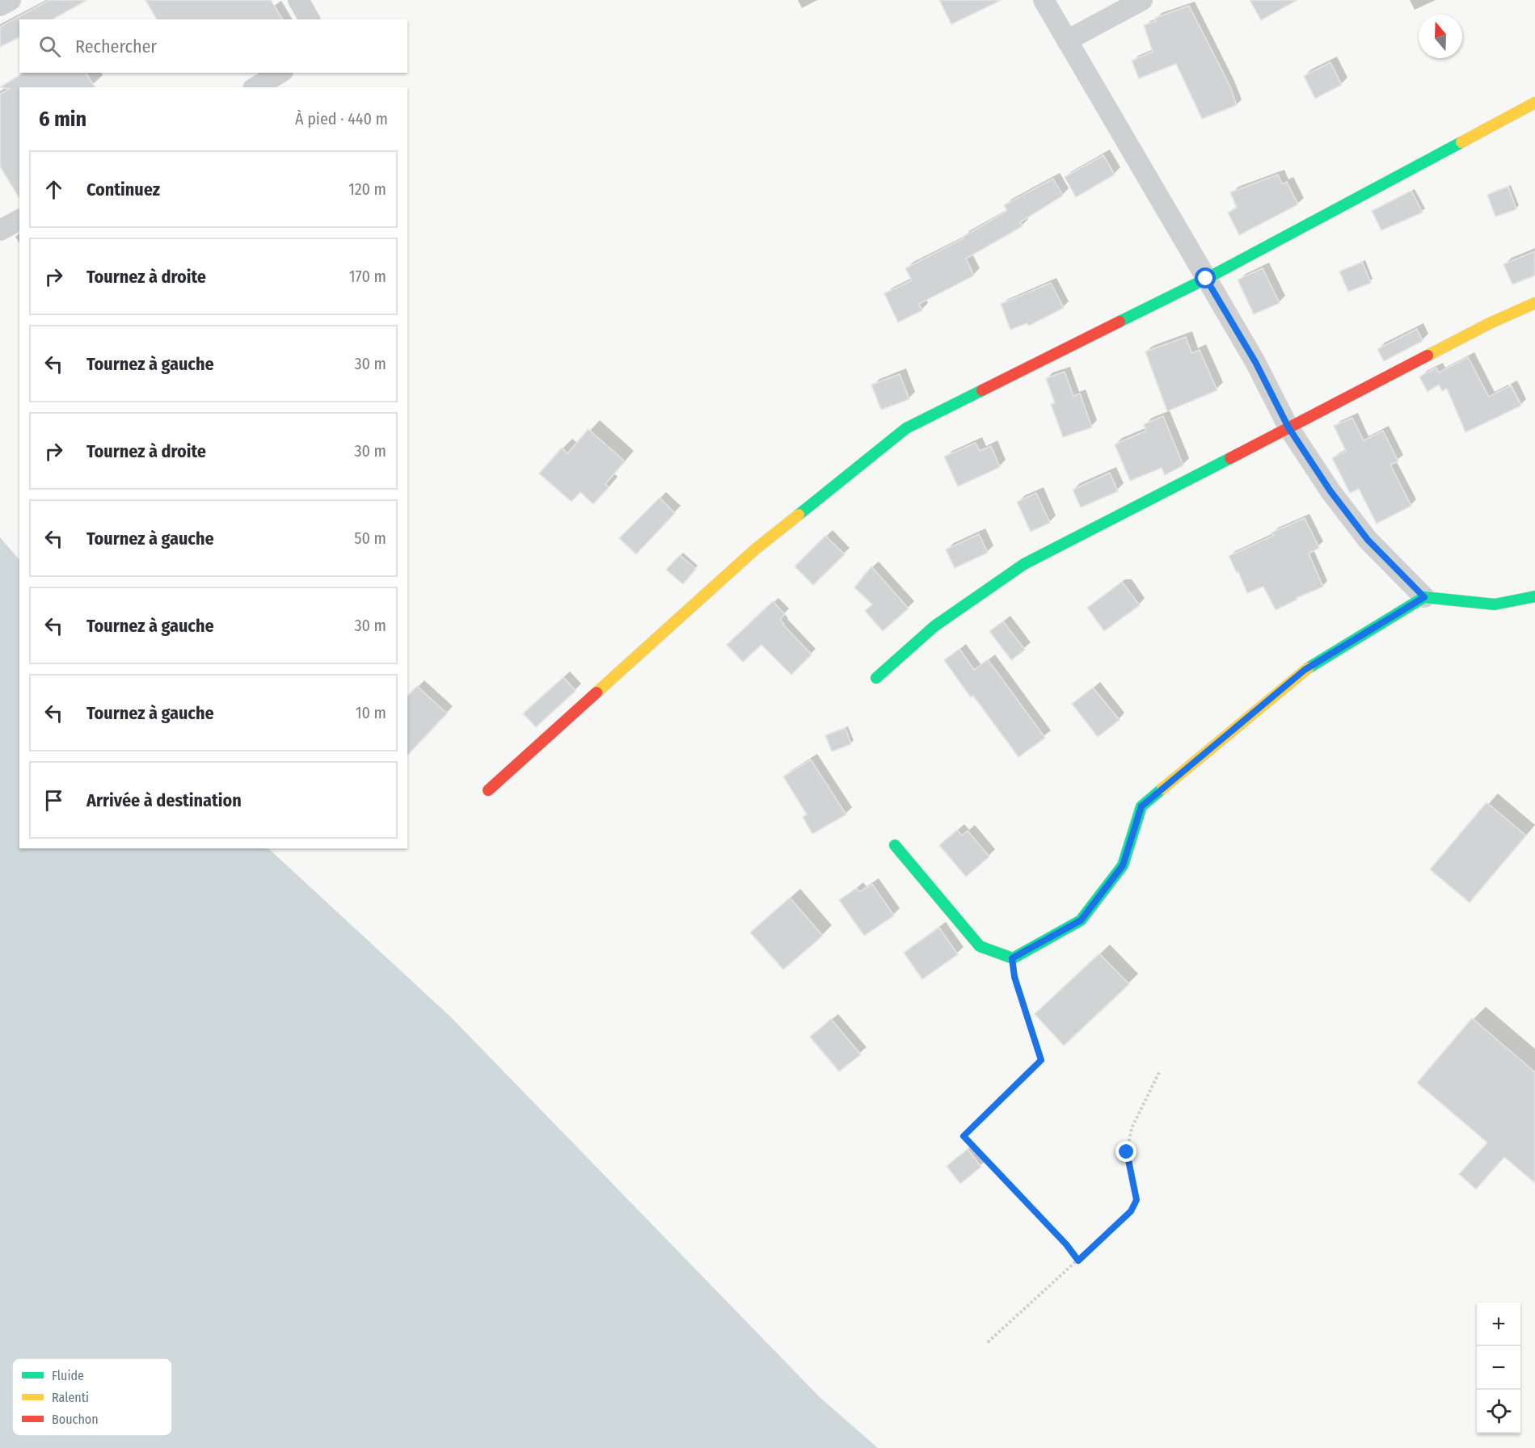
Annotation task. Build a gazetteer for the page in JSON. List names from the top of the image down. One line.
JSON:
{"legend":["Fluide","Ralenti","Bouchon"],"north":"top","page":{"search":"Rechercher","heading":["6 min","À pied · 440 m"],"list":[["Continuez","120 m"],["Tournez à droite","170 m"],["Tournez à gauche","30 m"],["Tournez à droite","30 m"],["Tournez à gauche","50 m"],["Tournez à gauche","30 m"],["Tournez à gauche","10 m"],"Arrivée à destination"],"map_buttons":["+","−"]}}
